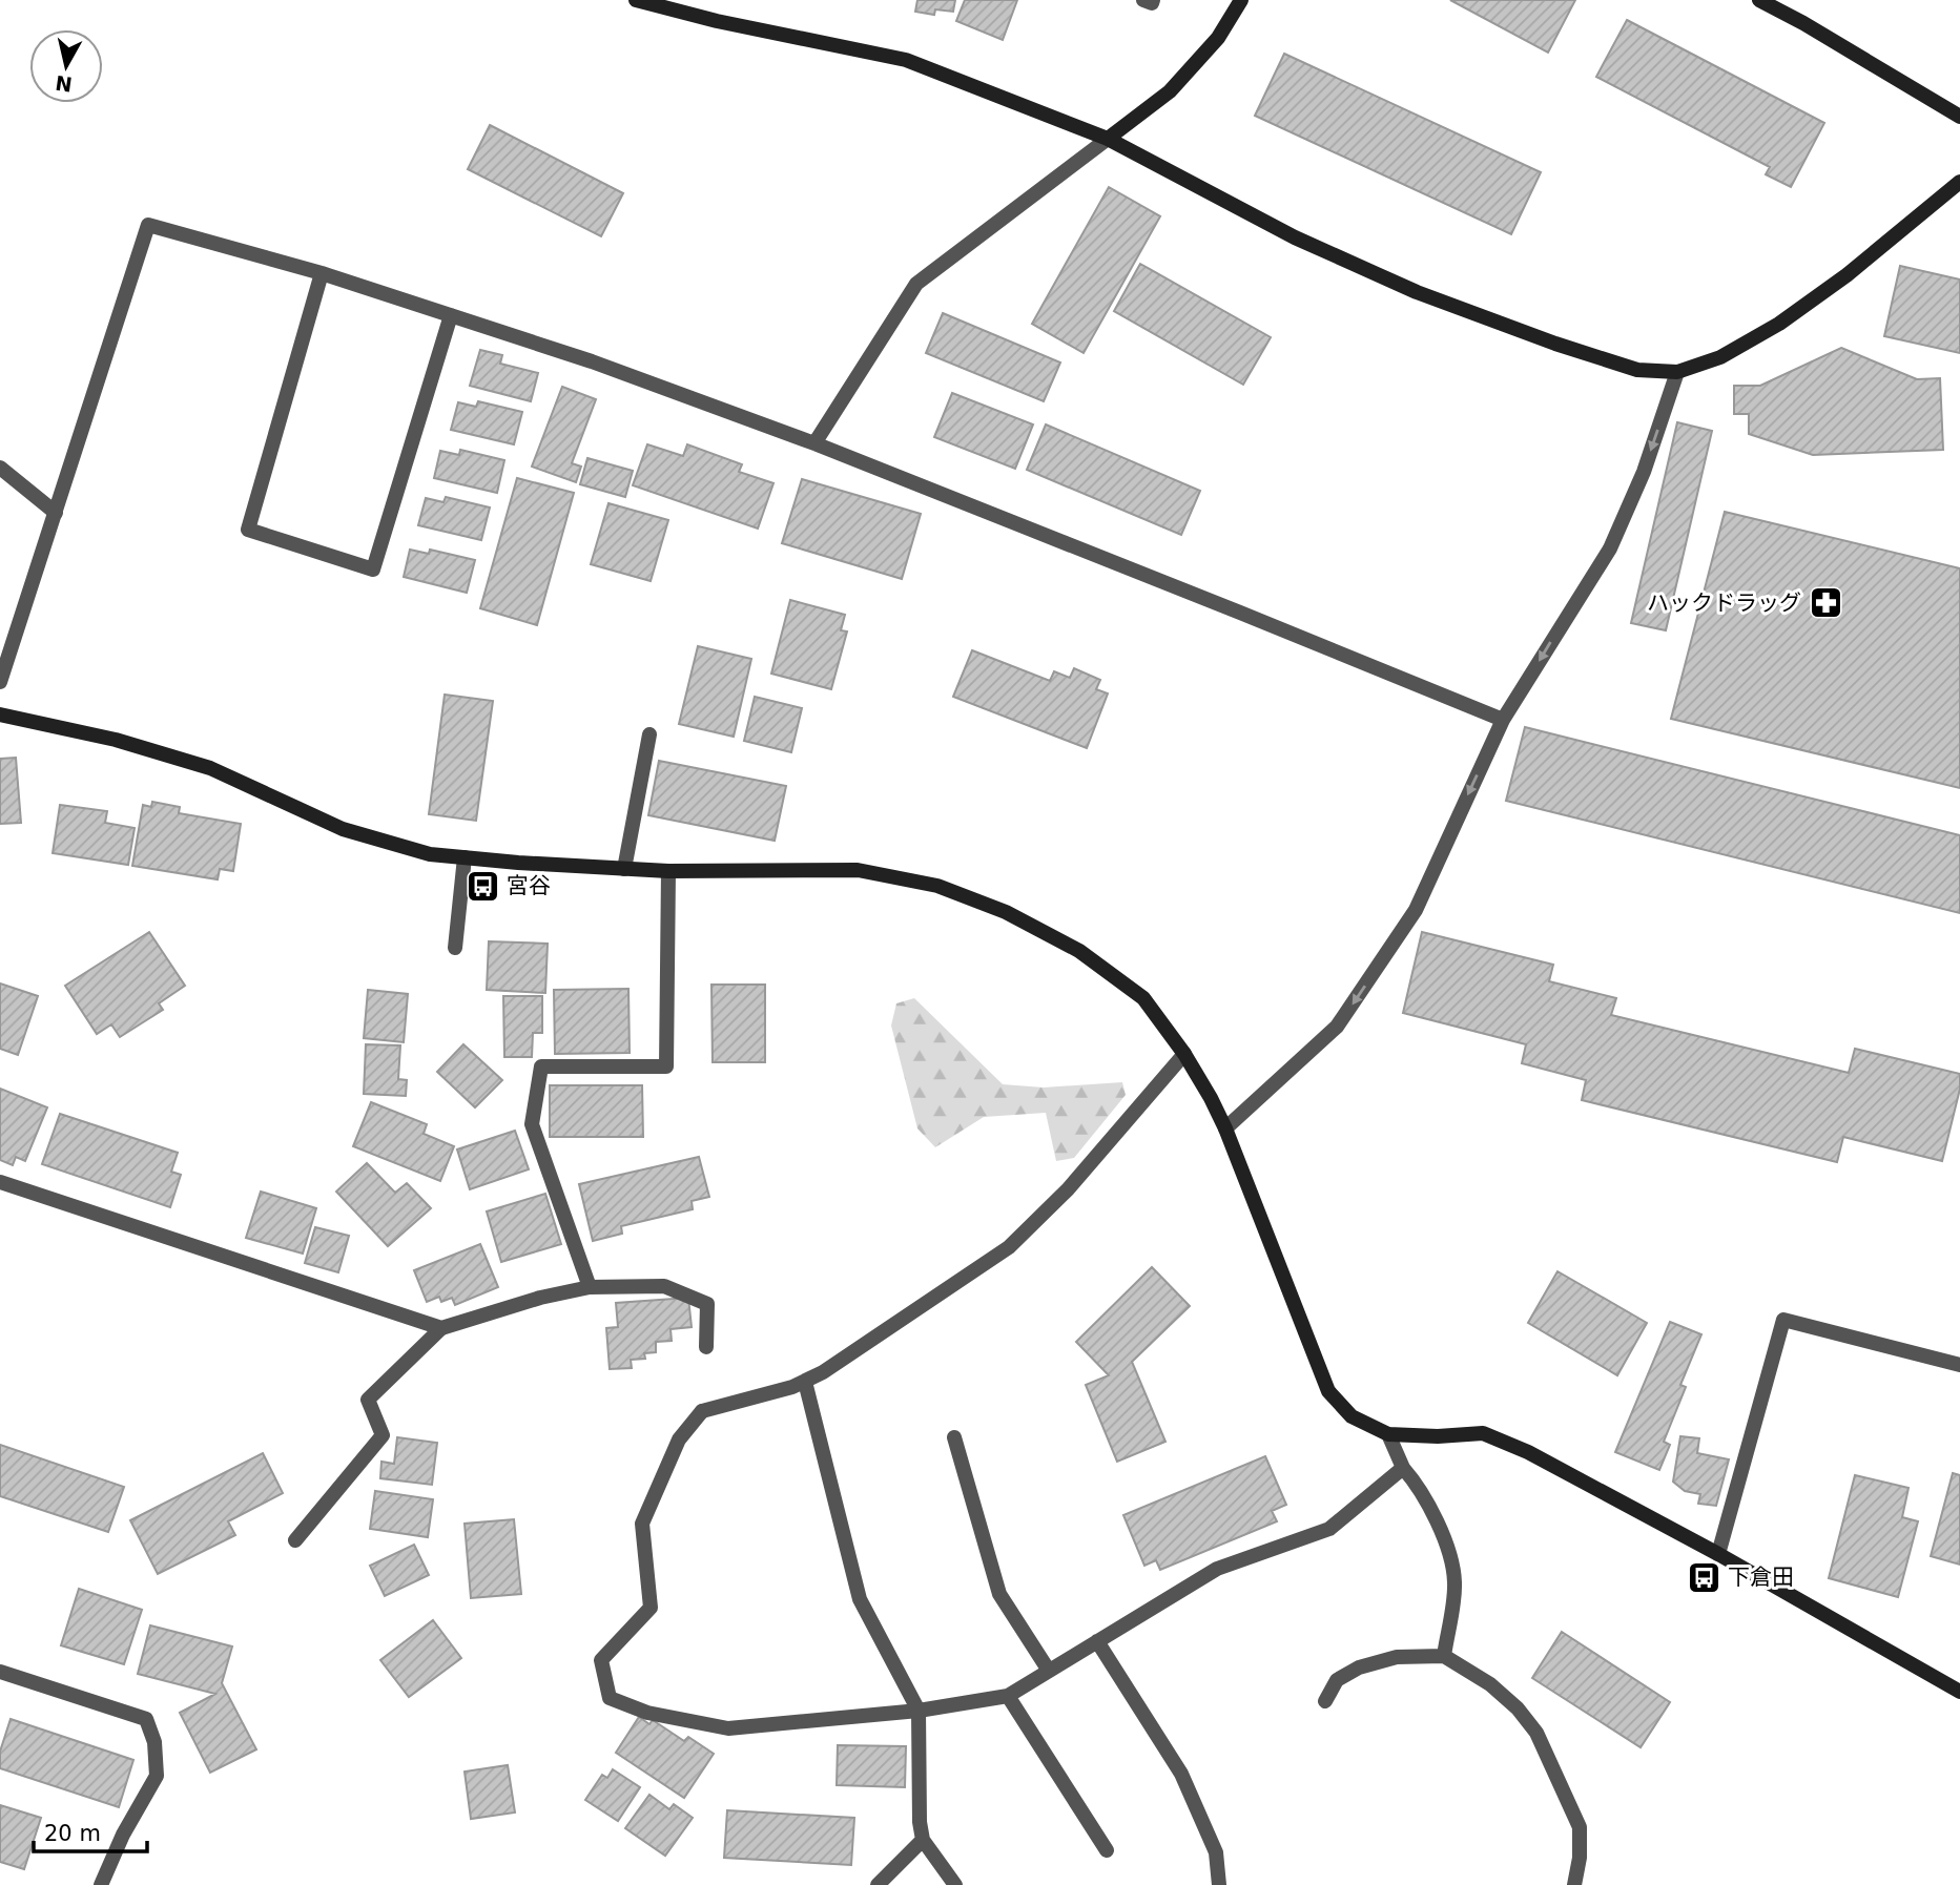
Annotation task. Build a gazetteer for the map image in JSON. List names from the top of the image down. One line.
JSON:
{"places":{"pharmacy":["ハックドラッグ"],"bus stop":["宮谷","下倉田"]},"scale_bar":"20 m","north":"bottom"}
